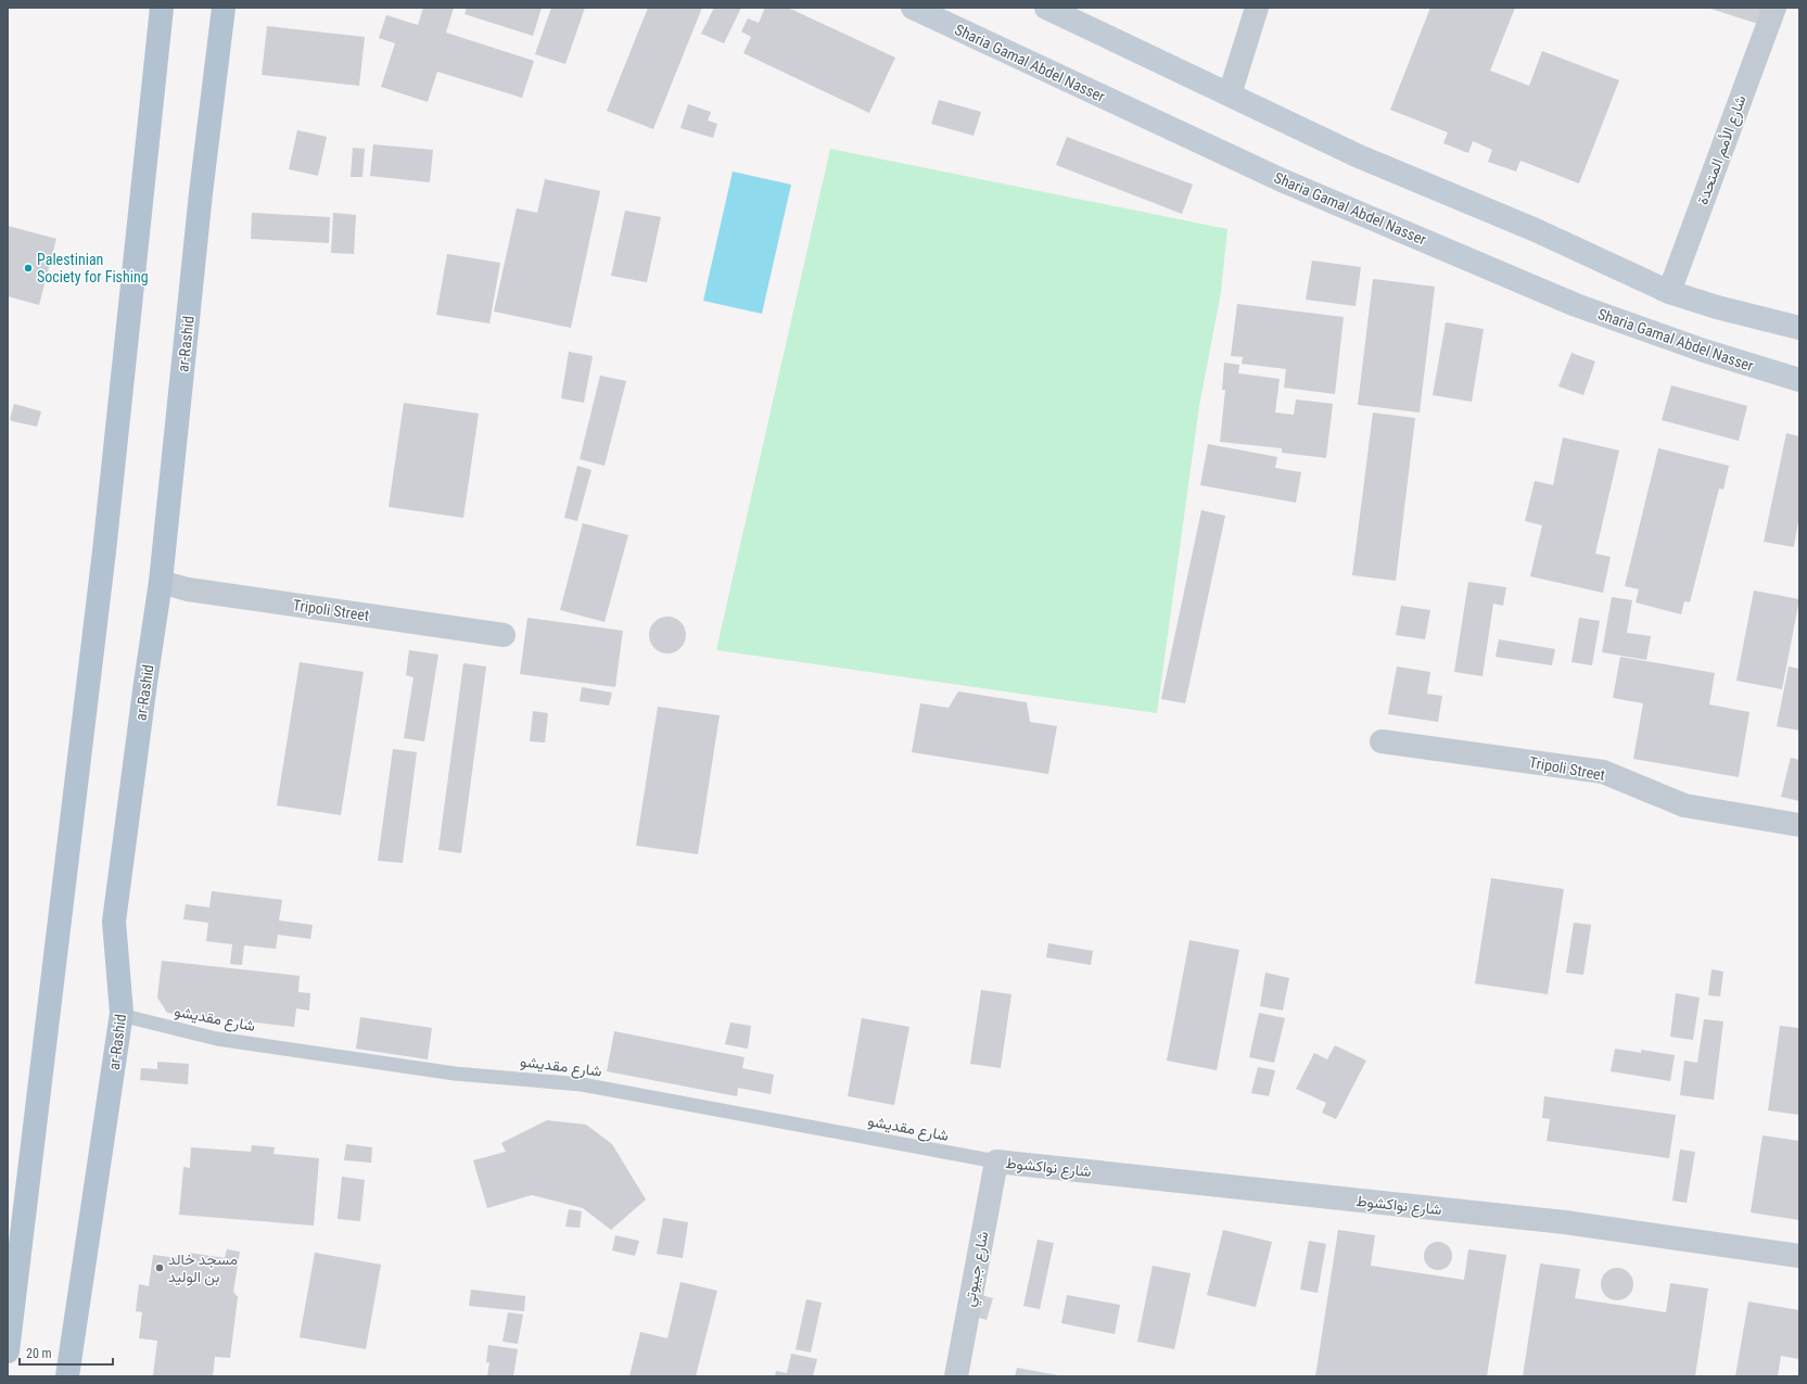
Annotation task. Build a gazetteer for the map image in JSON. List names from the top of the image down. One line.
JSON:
{"streets":{"main road":["Sharia Gamal Abdel Nasser","ar-Rashid"],"street":["شارع الأمم المتحدة","Tripoli Street","شارع نواكشوط","شارع جيبوتي"],"lane":["شارع مقديشو"]},"crossings":[["ar-Rashid","Tripoli Street"],["ar-Rashid","شارع مقديشو"],["شارع مقديشو","شارع نواكشوط"],["شارع مقديشو","شارع جيبوتي"],["شارع نواكشوط","شارع جيبوتي"]],"places":["Palestinian Society for Fishing","مسجد خالد بن الوليد"],"scale_bar":"20 m"}
